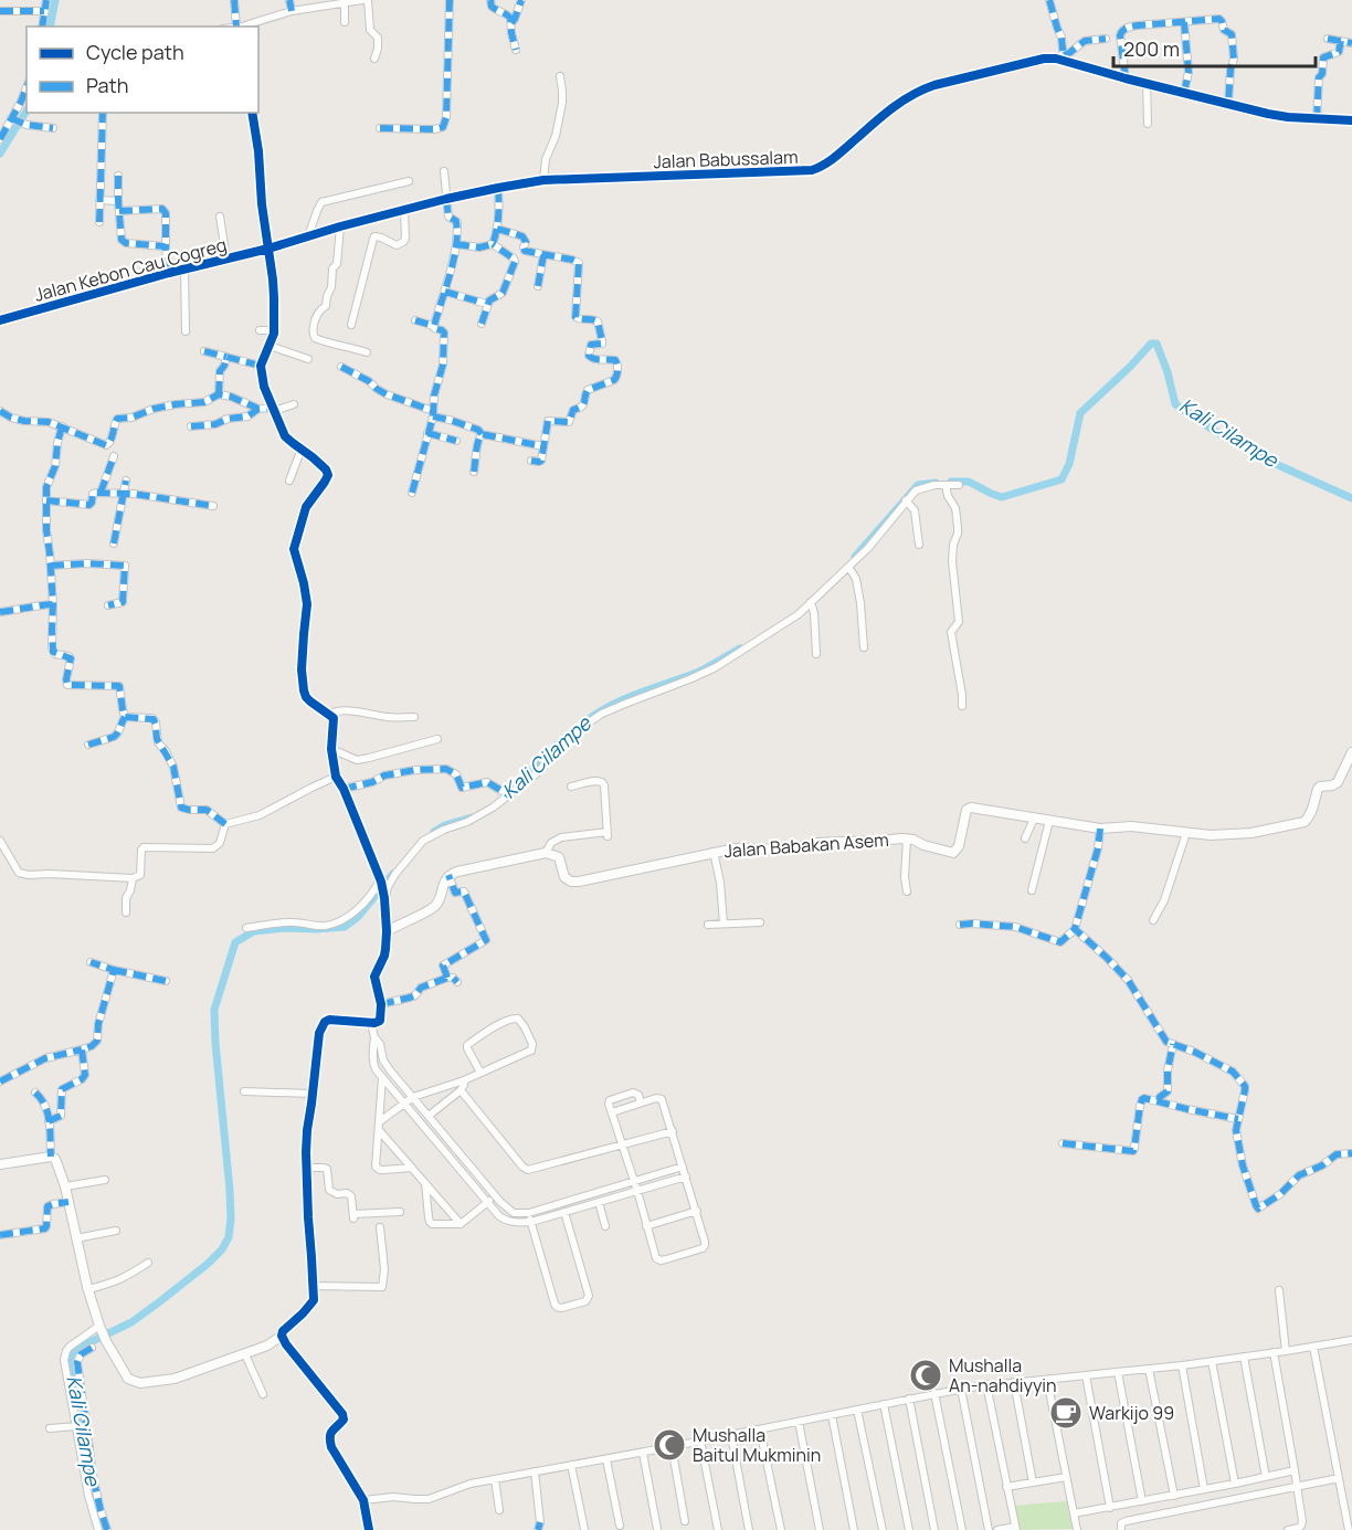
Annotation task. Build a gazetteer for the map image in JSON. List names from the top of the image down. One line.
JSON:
{"streets":{"street":["Jalan Babussalam","Jalan Kebon Cau Cogreg","Jalan Babakan Asem"]},"crossings":[["Jalan Babussalam","Jalan Kebon Cau Cogreg"]],"water":["Kali Cilampe"],"places":{"mosque":["Mushalla An-nahdiyyin","Mushalla Baitul Mukminin"],"cafe":["Warkijo 99"]},"legend":["Cycle path","Path"],"scale_bar":"200 m"}
